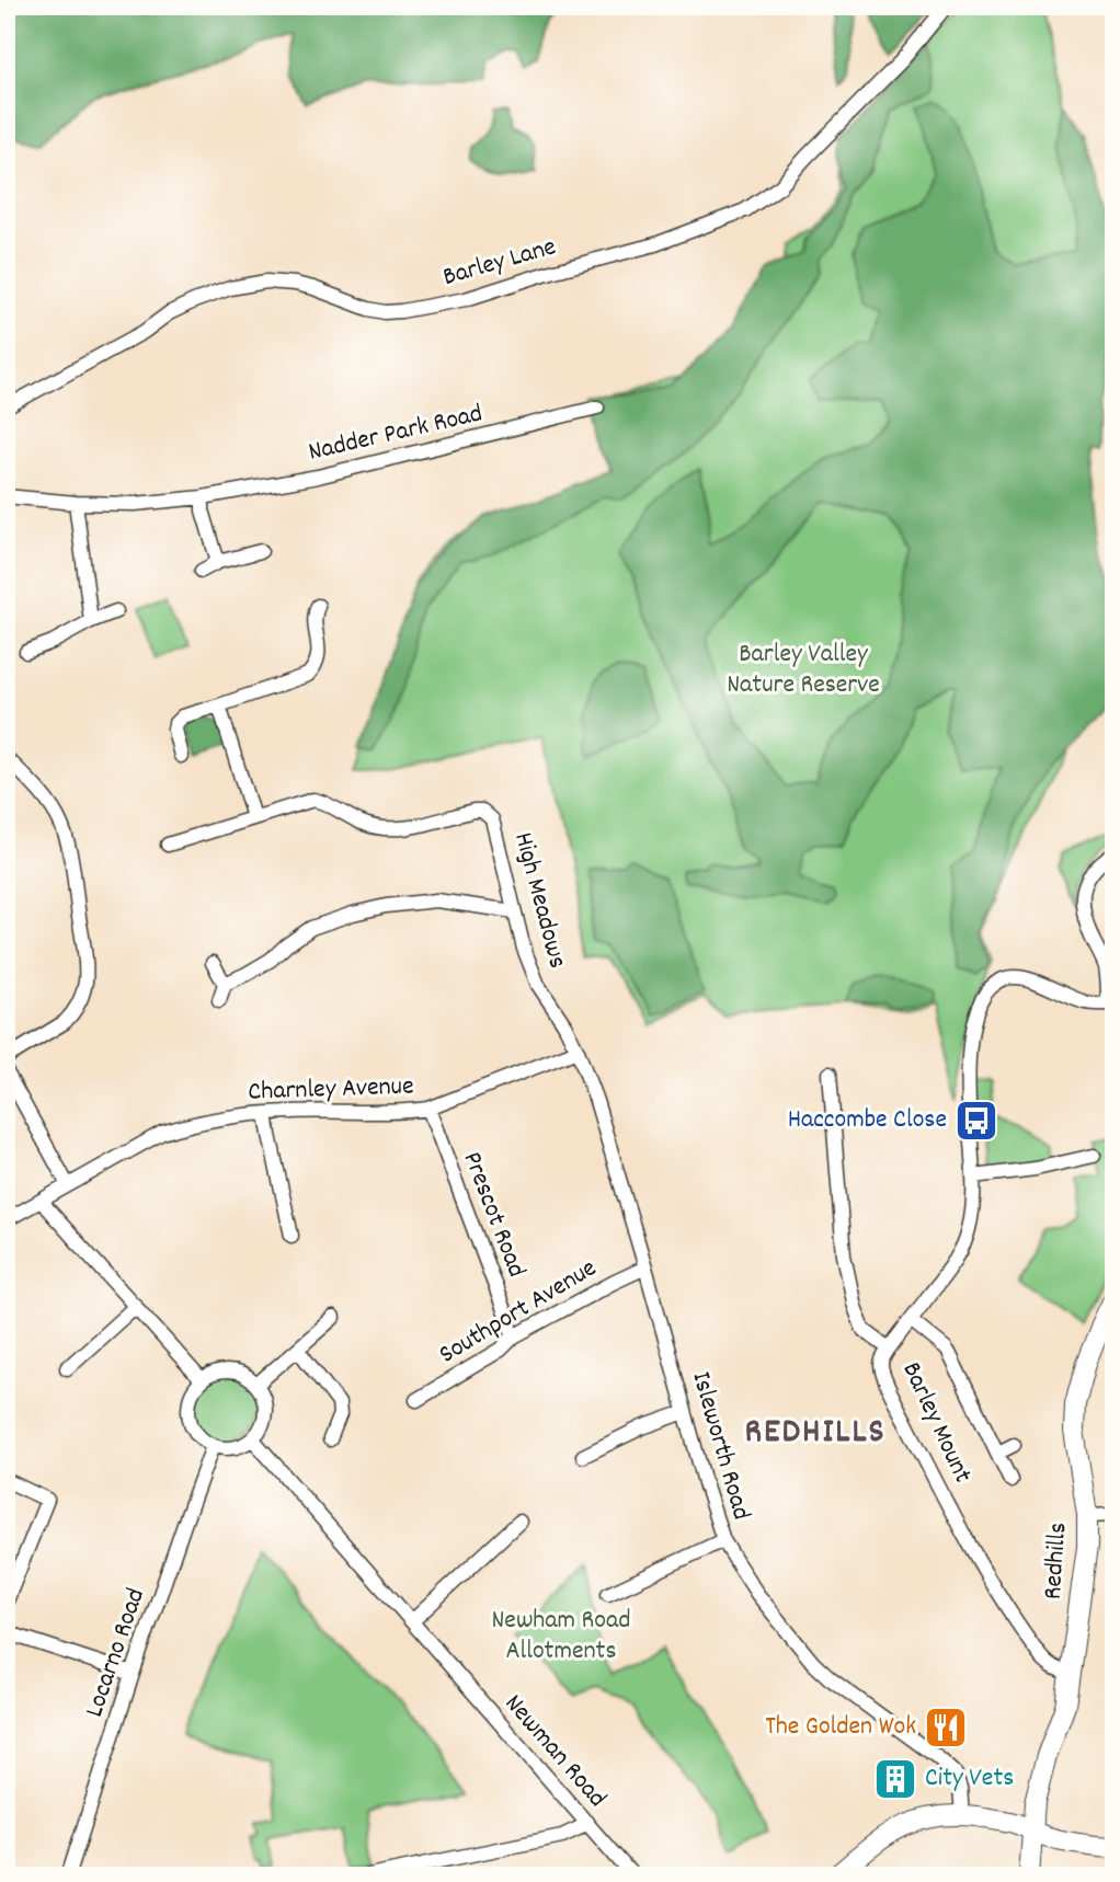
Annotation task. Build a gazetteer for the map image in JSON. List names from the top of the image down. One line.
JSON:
{"streets":{"street":["Barley Lane","Nadder Park Road","High Meadows","Charnley Avenue","Prescot Road","Southport Avenue","Barley Mount","Isleworth Road","Redhills","Locarno Road","Newman Road"]},"crossings":[["High Meadows","Charnley Avenue"],["High Meadows","Isleworth Road"],["Charnley Avenue","Prescot Road"],["Charnley Avenue","Isleworth Road"],["Prescot Road","Southport Avenue"],["Southport Avenue","Isleworth Road"],["Barley Mount","Redhills"],["Locarno Road","Newman Road"]],"districts":["REDHILLS"],"parks":["Barley Valley Nature Reserve","Newham Road Allotments"],"places":{"bus stop":["Haccombe Close"],"restaurant":["The Golden Wok"],"building":["City Vets"]}}
